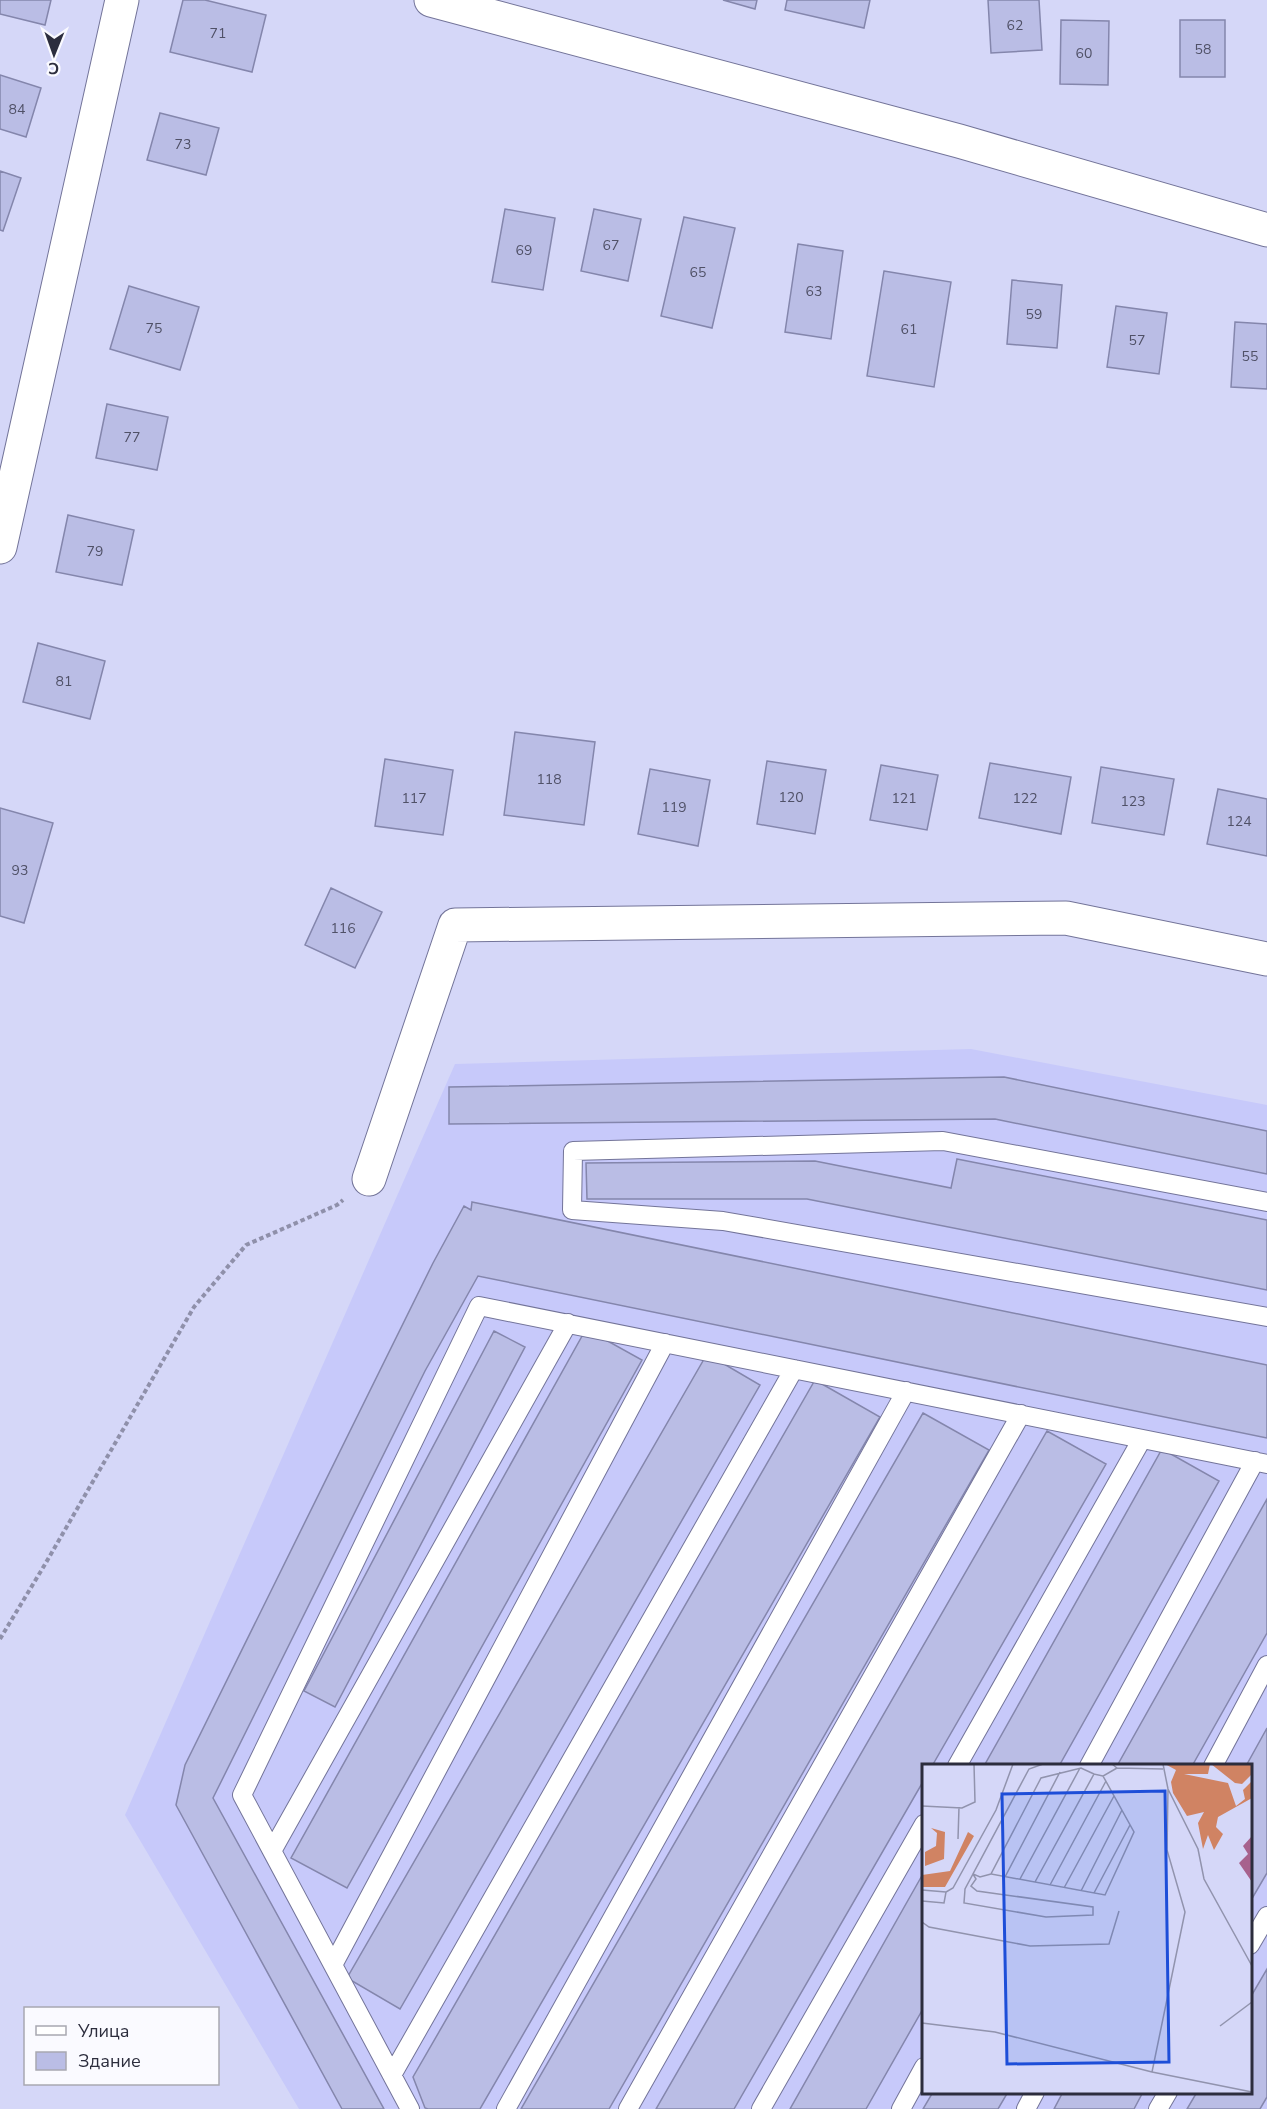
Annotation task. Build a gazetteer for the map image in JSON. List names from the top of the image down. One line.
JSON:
{"house_numbers":["62","71","58","60","84","73","67","69","65","63","59","75","61","57","55","77","79","81","118","120","117","121","122","123","119","124","93","116"],"legend":["Улица","Здание"],"north":"bottom"}
